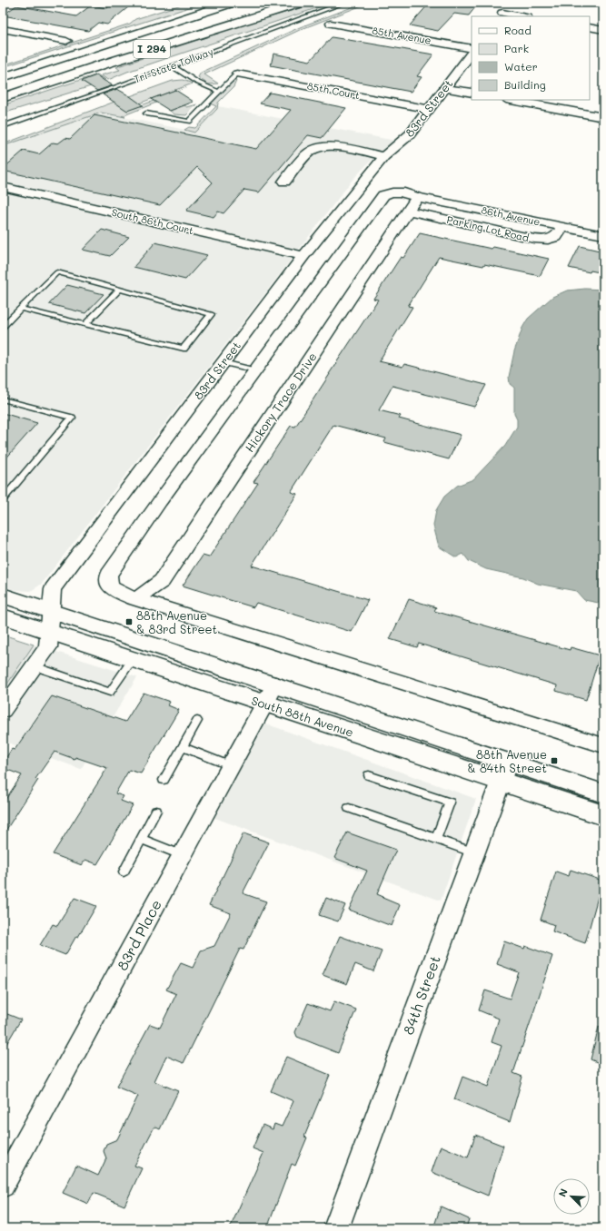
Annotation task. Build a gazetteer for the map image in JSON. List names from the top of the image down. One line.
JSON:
{"streets":{"main road":["I 294","Tri-State Tollway","South 88th Avenue"],"street":["85th Avenue","85th Court","83rd Street","86th Avenue","South 86th Court","Parking Lot Road","Hickory Trace Drive","83rd Place","84th Street"]},"crossings":[["85th Court","83rd Street"],["83rd Street","South 86th Court"],["83rd Street","South 88th Avenue"],["86th Avenue","Parking Lot Road"],["86th Avenue","Hickory Trace Drive"],["Parking Lot Road","Hickory Trace Drive"],["South 88th Avenue","83rd Place"],["South 88th Avenue","84th Street"]],"places":{"transit":["88th Avenue & 83rd Street","88th Avenue & 84th Street"]},"legend":["Road","Park","Water","Building"],"north":"top left"}
